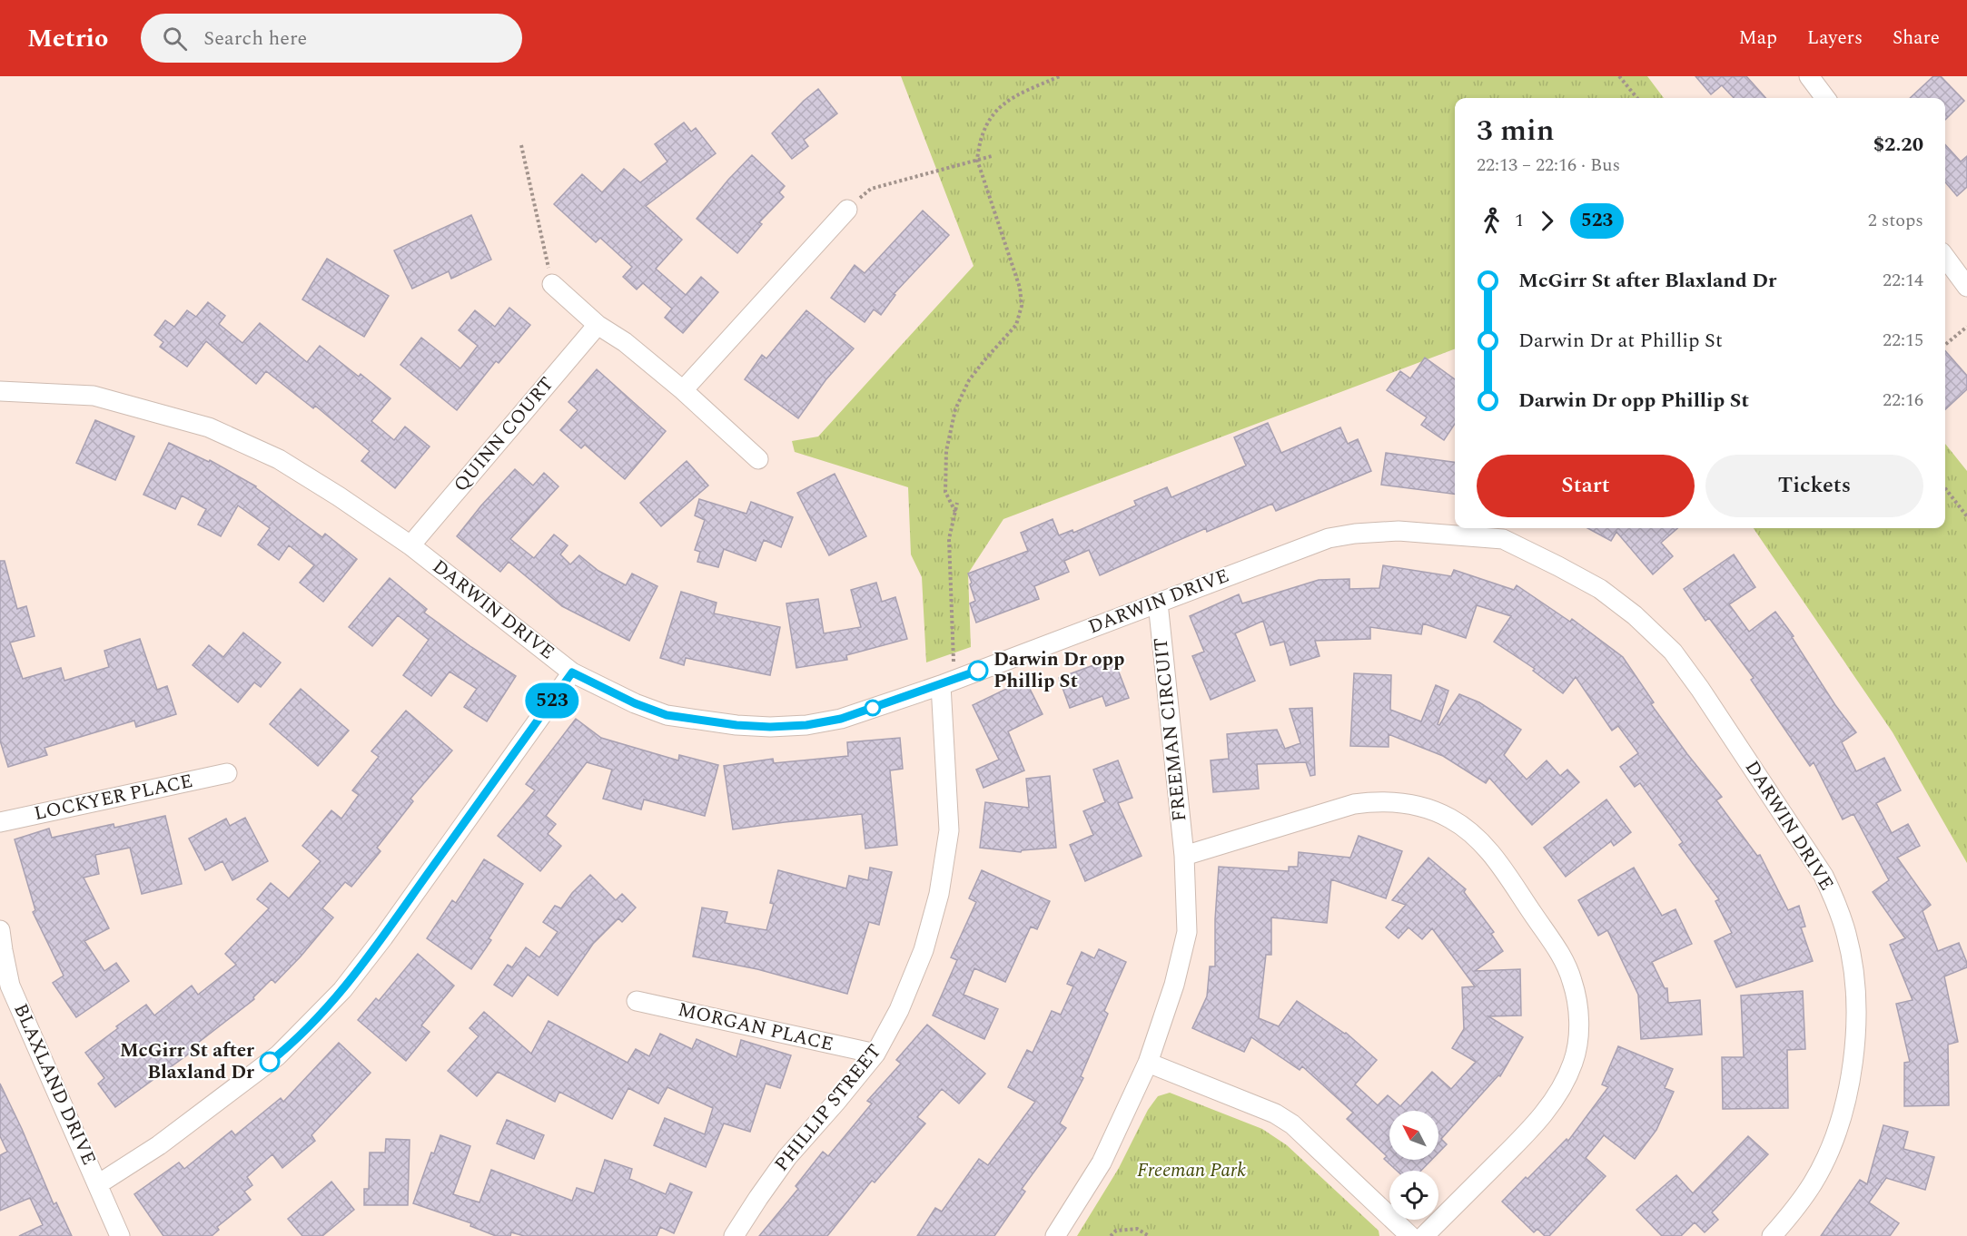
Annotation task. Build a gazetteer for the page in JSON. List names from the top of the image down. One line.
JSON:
{"streets":{"street":["QUINN COURT","DARWIN DRIVE","FREEMAN CIRCUIT","LOCKYER PLACE","MORGAN PLACE","BLAXLAND DRIVE","PHILLIP STREET"]},"crossings":[["QUINN COURT","DARWIN DRIVE"],["DARWIN DRIVE","FREEMAN CIRCUIT"],["DARWIN DRIVE","PHILLIP STREET"],["MORGAN PLACE","PHILLIP STREET"]],"parks":["Freeman Park"],"places":["Darwin Dr opp Phillip St","McGirr St after Blaxland Dr"],"lines":["bus line 523"],"north":"top left","page":{"header":"Metrio","search":"Search here","nav":["Map","Layers","Share"],"on_map":"523","heading":["3 min","22:13 – 22:16 · Bus","$2.20"],"legs":["1","523","2 stops"],"list":[{"name":"McGirr St after Blaxland Dr","value":"22:14"},{"name":"Darwin Dr at Phillip St","value":"22:15"},{"name":"Darwin Dr opp Phillip St","value":"22:16"}],"buttons":["Start","Tickets"]}}
